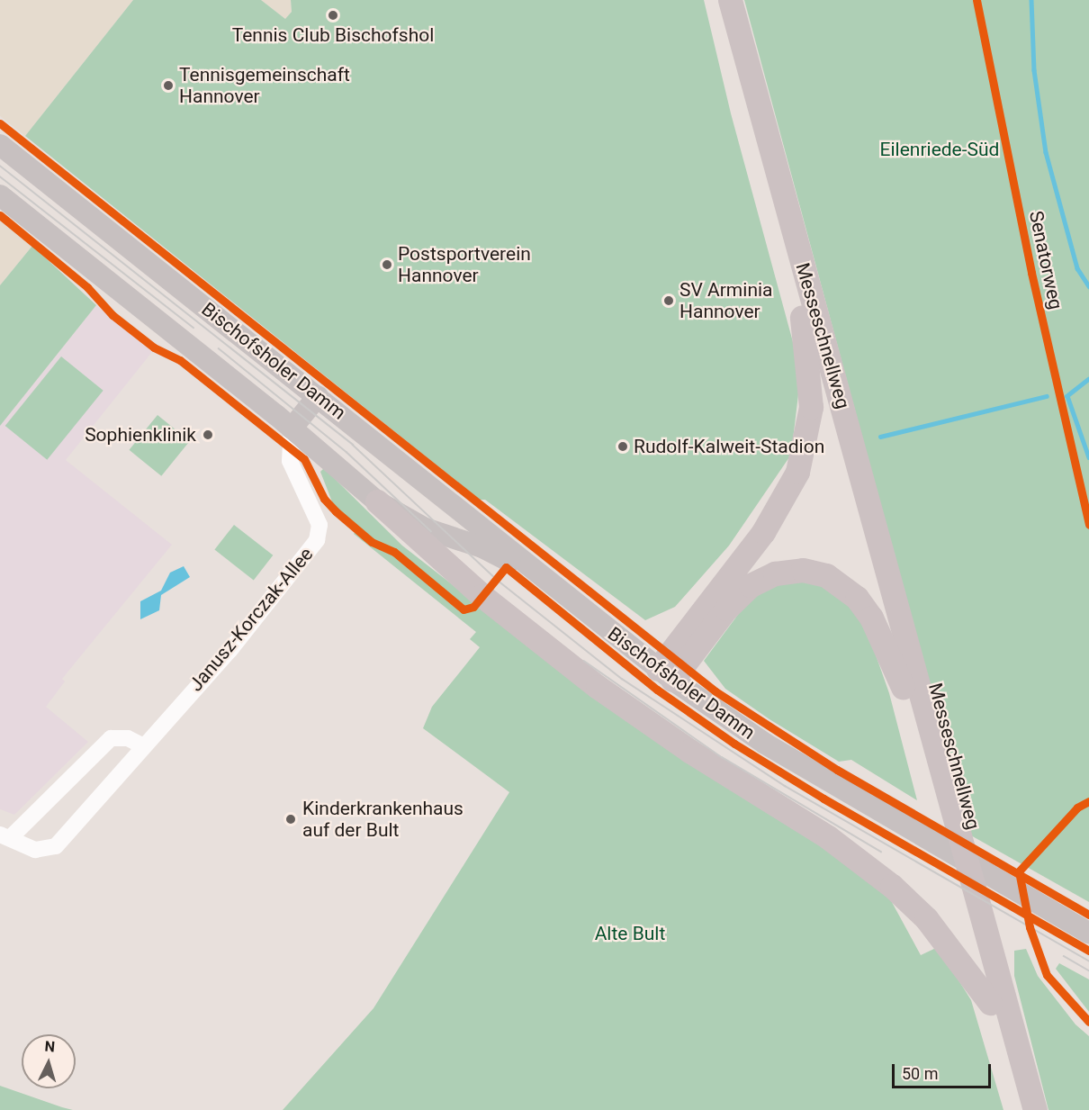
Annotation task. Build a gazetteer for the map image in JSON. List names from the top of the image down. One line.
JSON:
{"streets":{"highway":["Messeschnellweg"],"main road":["Bischofsholer Damm"],"street":["Janusz-Korczak-Allee"],"cycle path":["Senatorweg"]},"crossings":[["Bischofsholer Damm","Janusz-Korczak-Allee"]],"parks":["Eilenriede-Süd","Alte Bult"],"places":["Tennis Club Bischofshol","Tennisgemeinschaft Hannover","Postsportverein Hannover","SV Arminia Hannover","Sophienklinik","Rudolf-Kalweit-Stadion","Kinderkrankenhaus auf der Bult"],"scale_bar":"50 m","north":"top"}
